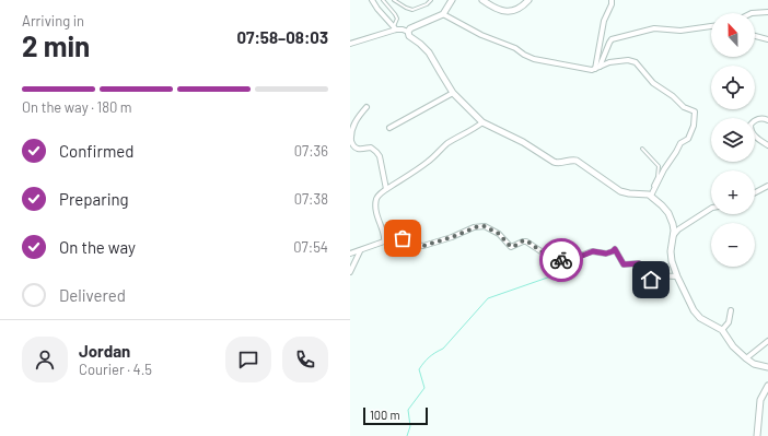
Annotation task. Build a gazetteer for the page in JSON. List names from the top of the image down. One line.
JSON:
{"scale_bar":"100 m","north":"top","page":{"heading":["2 min","Arriving in","07:58–08:03"],"panel":["Jordan","Courier · 4.5"],"map_buttons":["+","−"],"bar":"On the way · 180 m","list":[["Confirmed","07:36"],["Preparing","07:38"],["On the way","07:54"],"Delivered"],"scale":"100 m"}}
